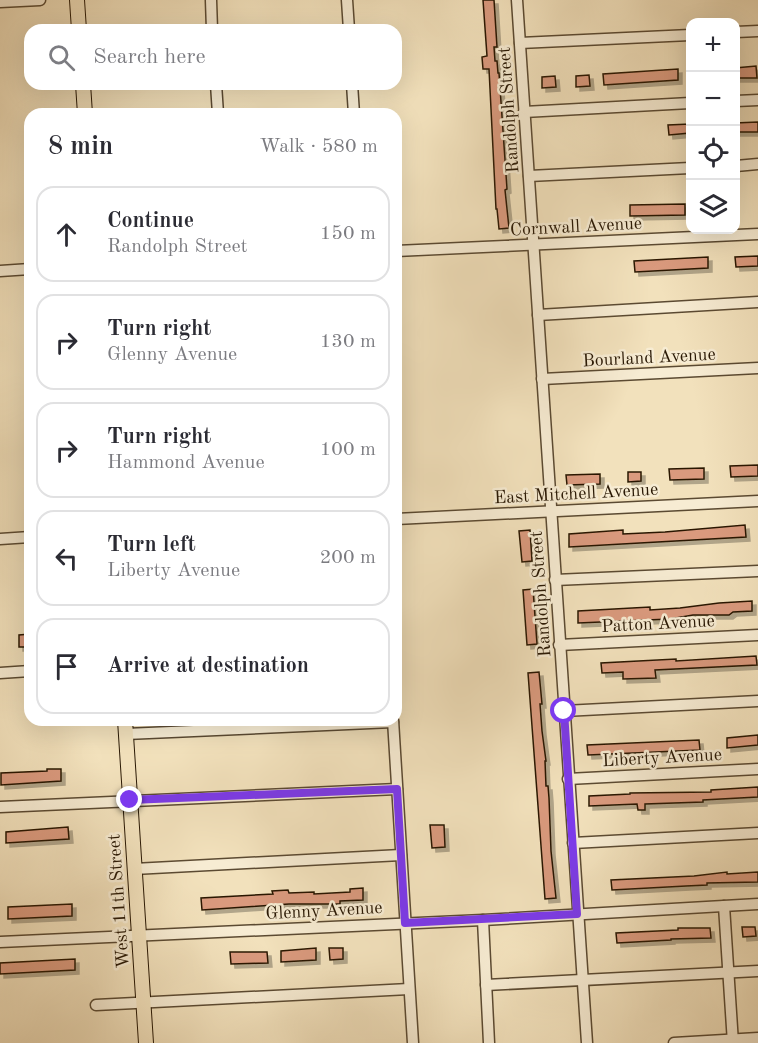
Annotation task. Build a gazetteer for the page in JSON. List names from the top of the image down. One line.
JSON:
{"streets":{"main road":["West 11th Street"],"street":["Randolph Street","Cornwall Avenue","Bourland Avenue","East Mitchell Avenue","Patton Avenue","Liberty Avenue","Glenny Avenue"]},"crossings":[["Randolph Street","Cornwall Avenue"],["Randolph Street","Bourland Avenue"],["Randolph Street","East Mitchell Avenue"],["Randolph Street","Patton Avenue"],["Randolph Street","Liberty Avenue"],["Randolph Street","Glenny Avenue"],["West 11th Street","Glenny Avenue"]],"page":{"map_buttons":["+","−"],"search":"Search here","heading":["8 min","Walk · 580 m"],"list":[["Continue","Randolph Street","150 m"],["Turn right","Glenny Avenue","130 m"],["Turn right","Hammond Avenue","100 m"],["Turn left","Liberty Avenue","200 m"],"Arrive at destination"]}}
